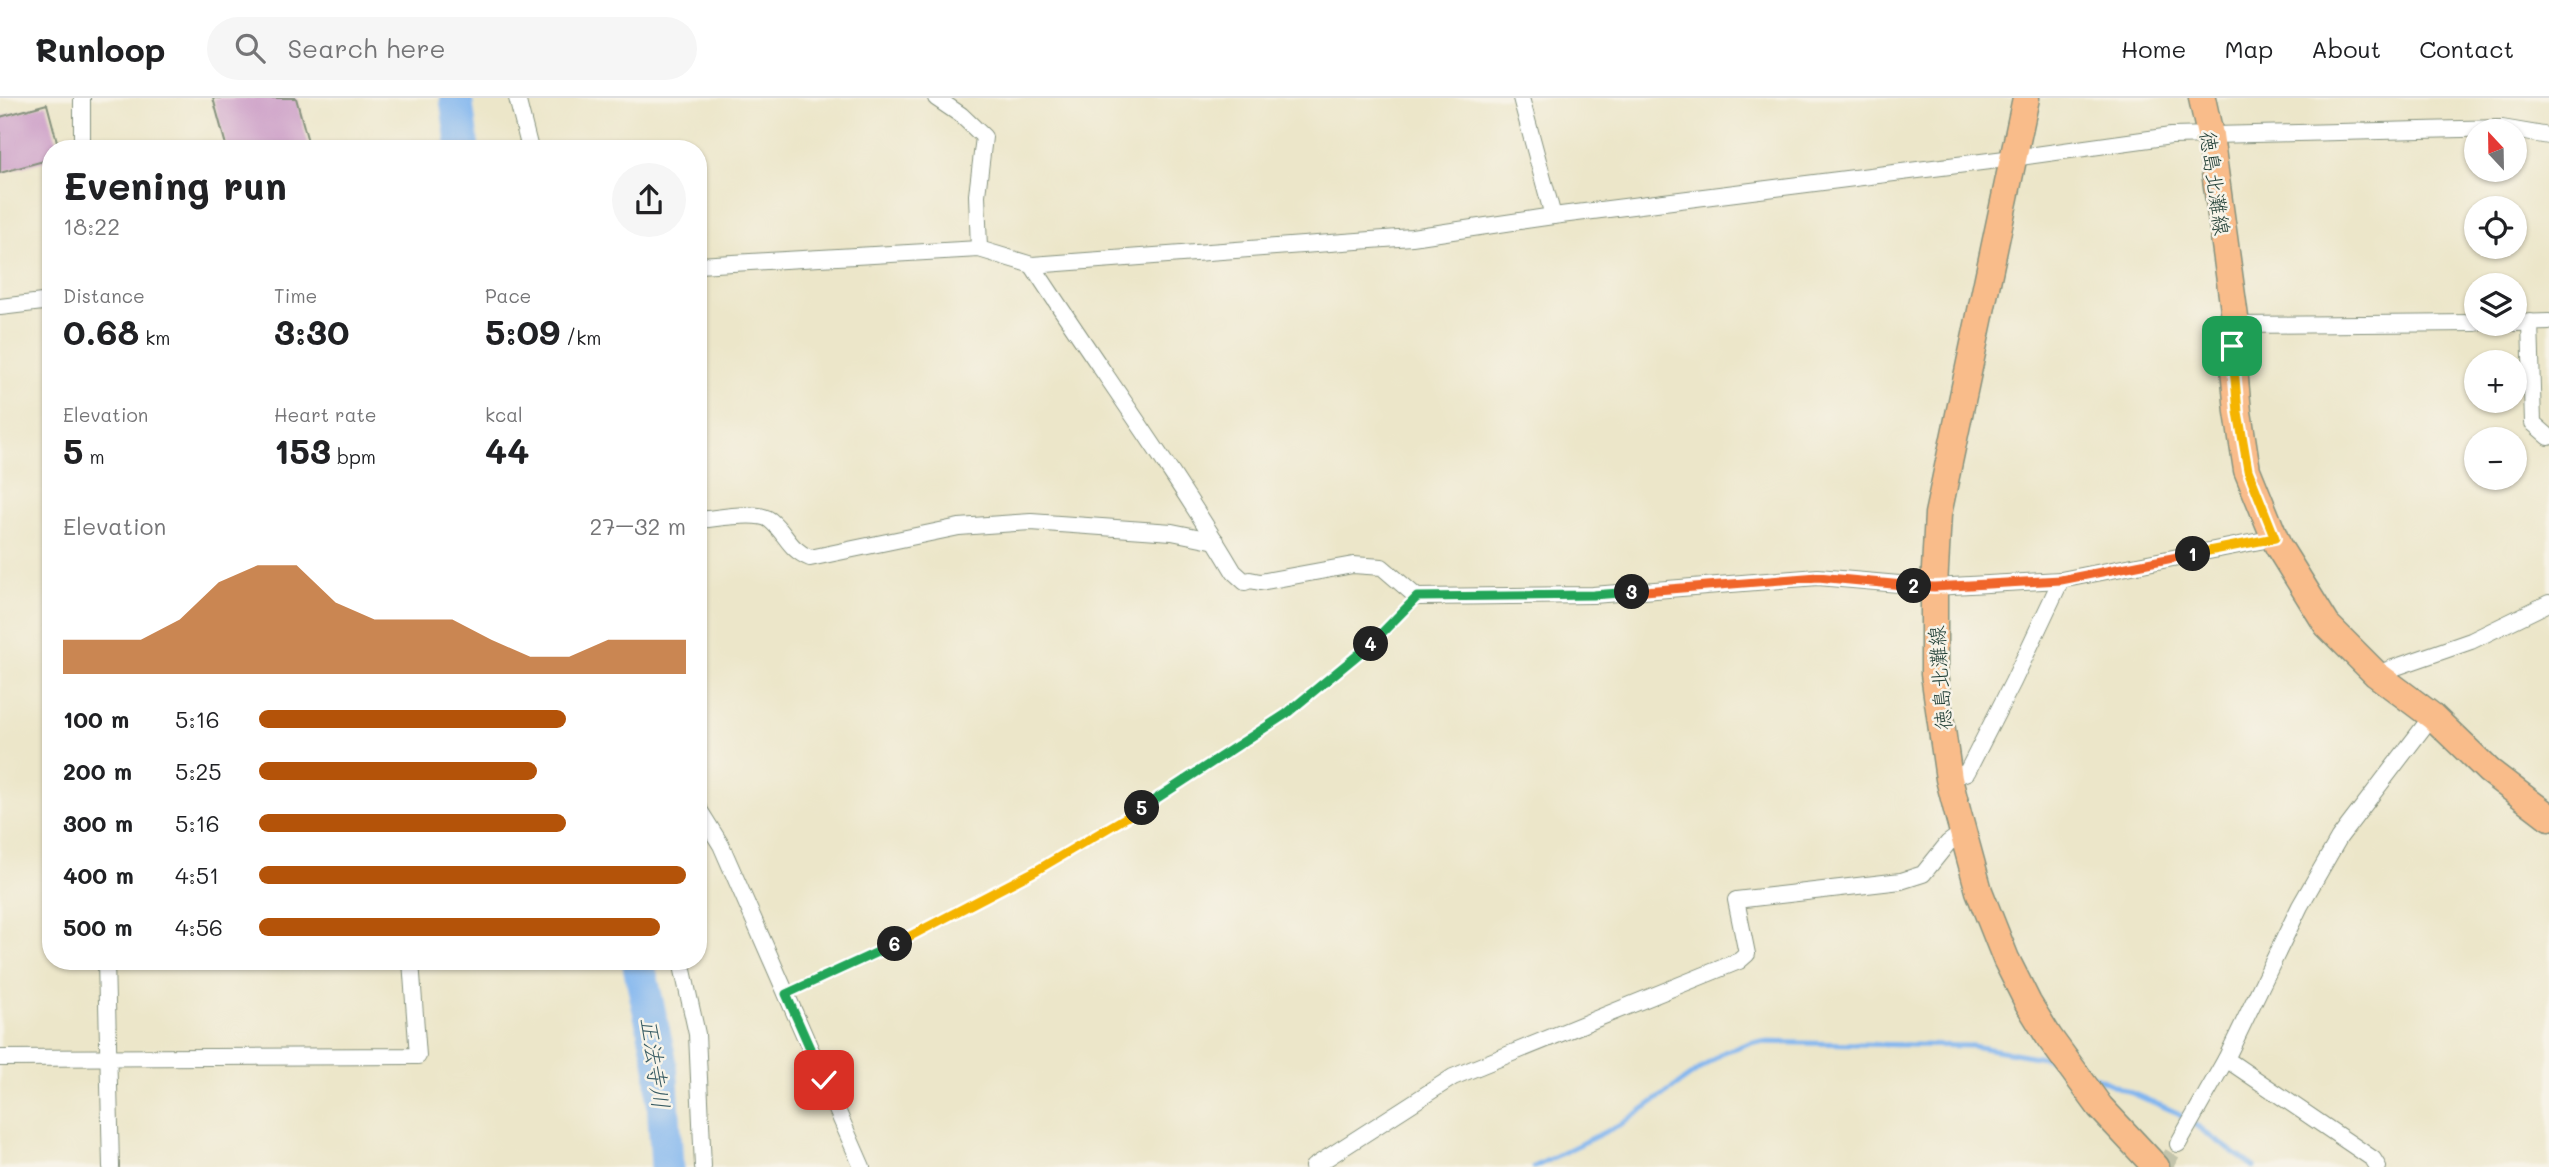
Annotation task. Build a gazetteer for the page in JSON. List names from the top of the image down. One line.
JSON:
{"streets":{"main road":["徳島北灘線"]},"water":["正法寺川"],"north":"top","page":{"header":"Runloop","search":"Search here","nav":["Home","Map","About","Contact"],"map_buttons":["+","−"],"heading":["Evening run","18:22"],"stats":[["Distance","0.68 km"],["Time","3:30"],["Pace","5:09 /km"],["Elevation","5 m"],["Heart rate","153 bpm"],["kcal","44"]],"chart":["Elevation","27–32 m"],"pins":["1","2","3","4","5","6"],"list":[{"name":"100 m","note":"5:16"},{"name":"200 m","note":"5:25"},{"name":"300 m","note":"5:16"},{"name":"400 m","note":"4:51"},{"name":"500 m","note":"4:56"}]}}
